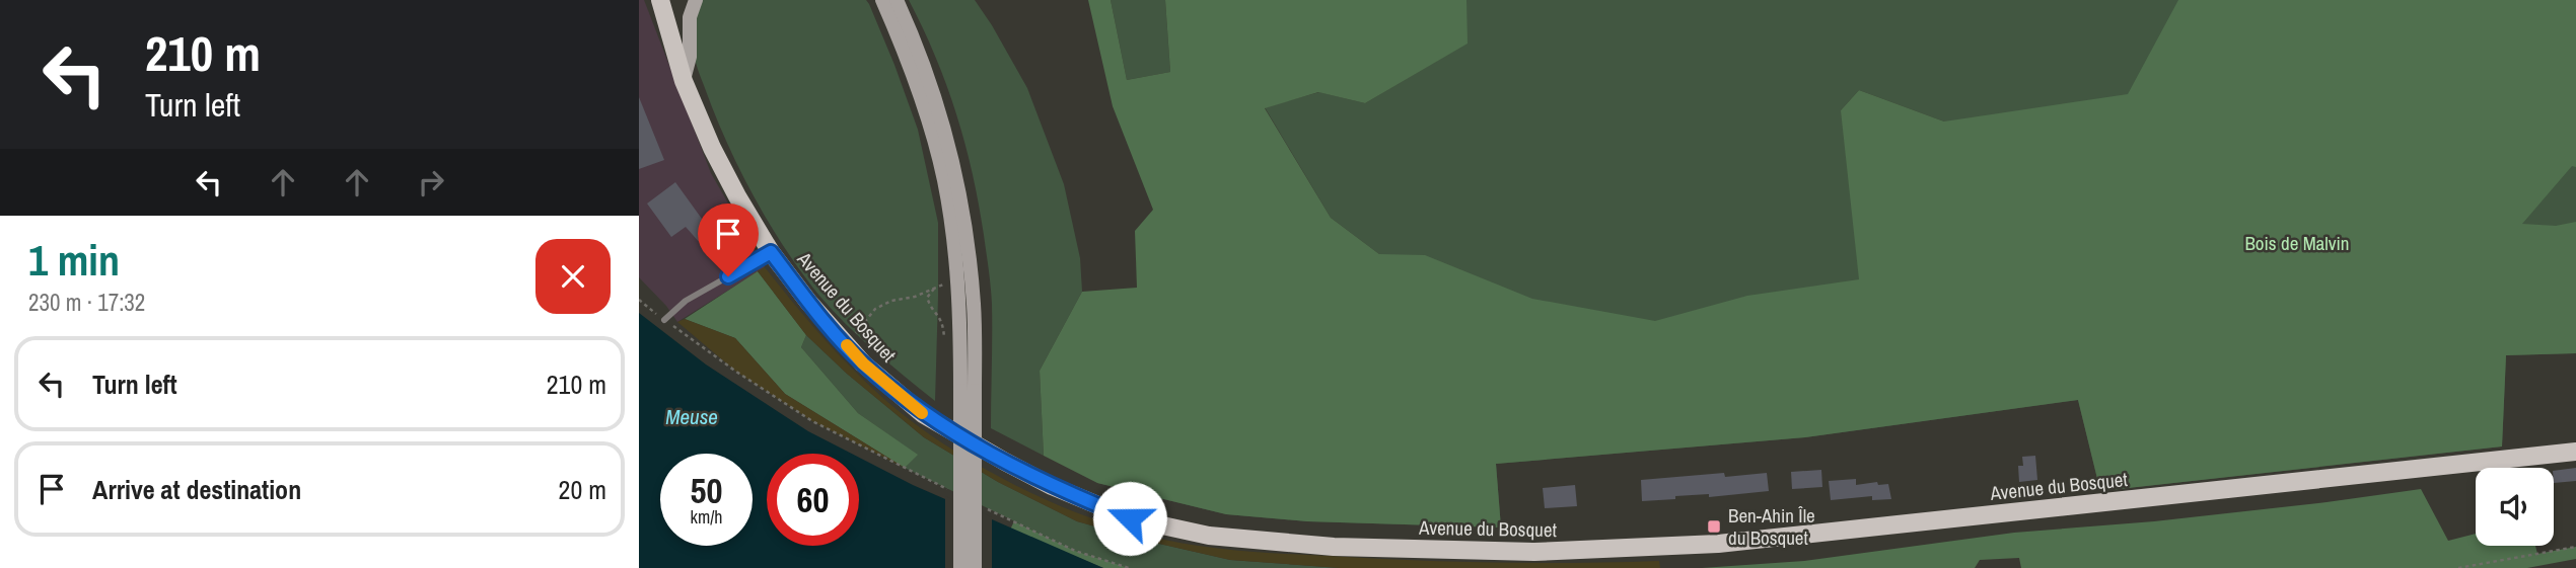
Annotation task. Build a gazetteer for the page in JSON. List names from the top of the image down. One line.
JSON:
{"streets":{"main road":["Avenue du Bosquet"]},"water":["Meuse"],"parks":["Bois de Malvin"],"places":{"transit":["Ben-Ahin Île du Bosquet"]},"page":{"turn":["210 m","Turn left"],"heading":["1 min","230 m · 17:32"],"list":[{"name":"Turn left","value":"210 m"},{"name":"Arrive at destination","value":"20 m"}],"speed":"50 km/h","limit":"60"}}
